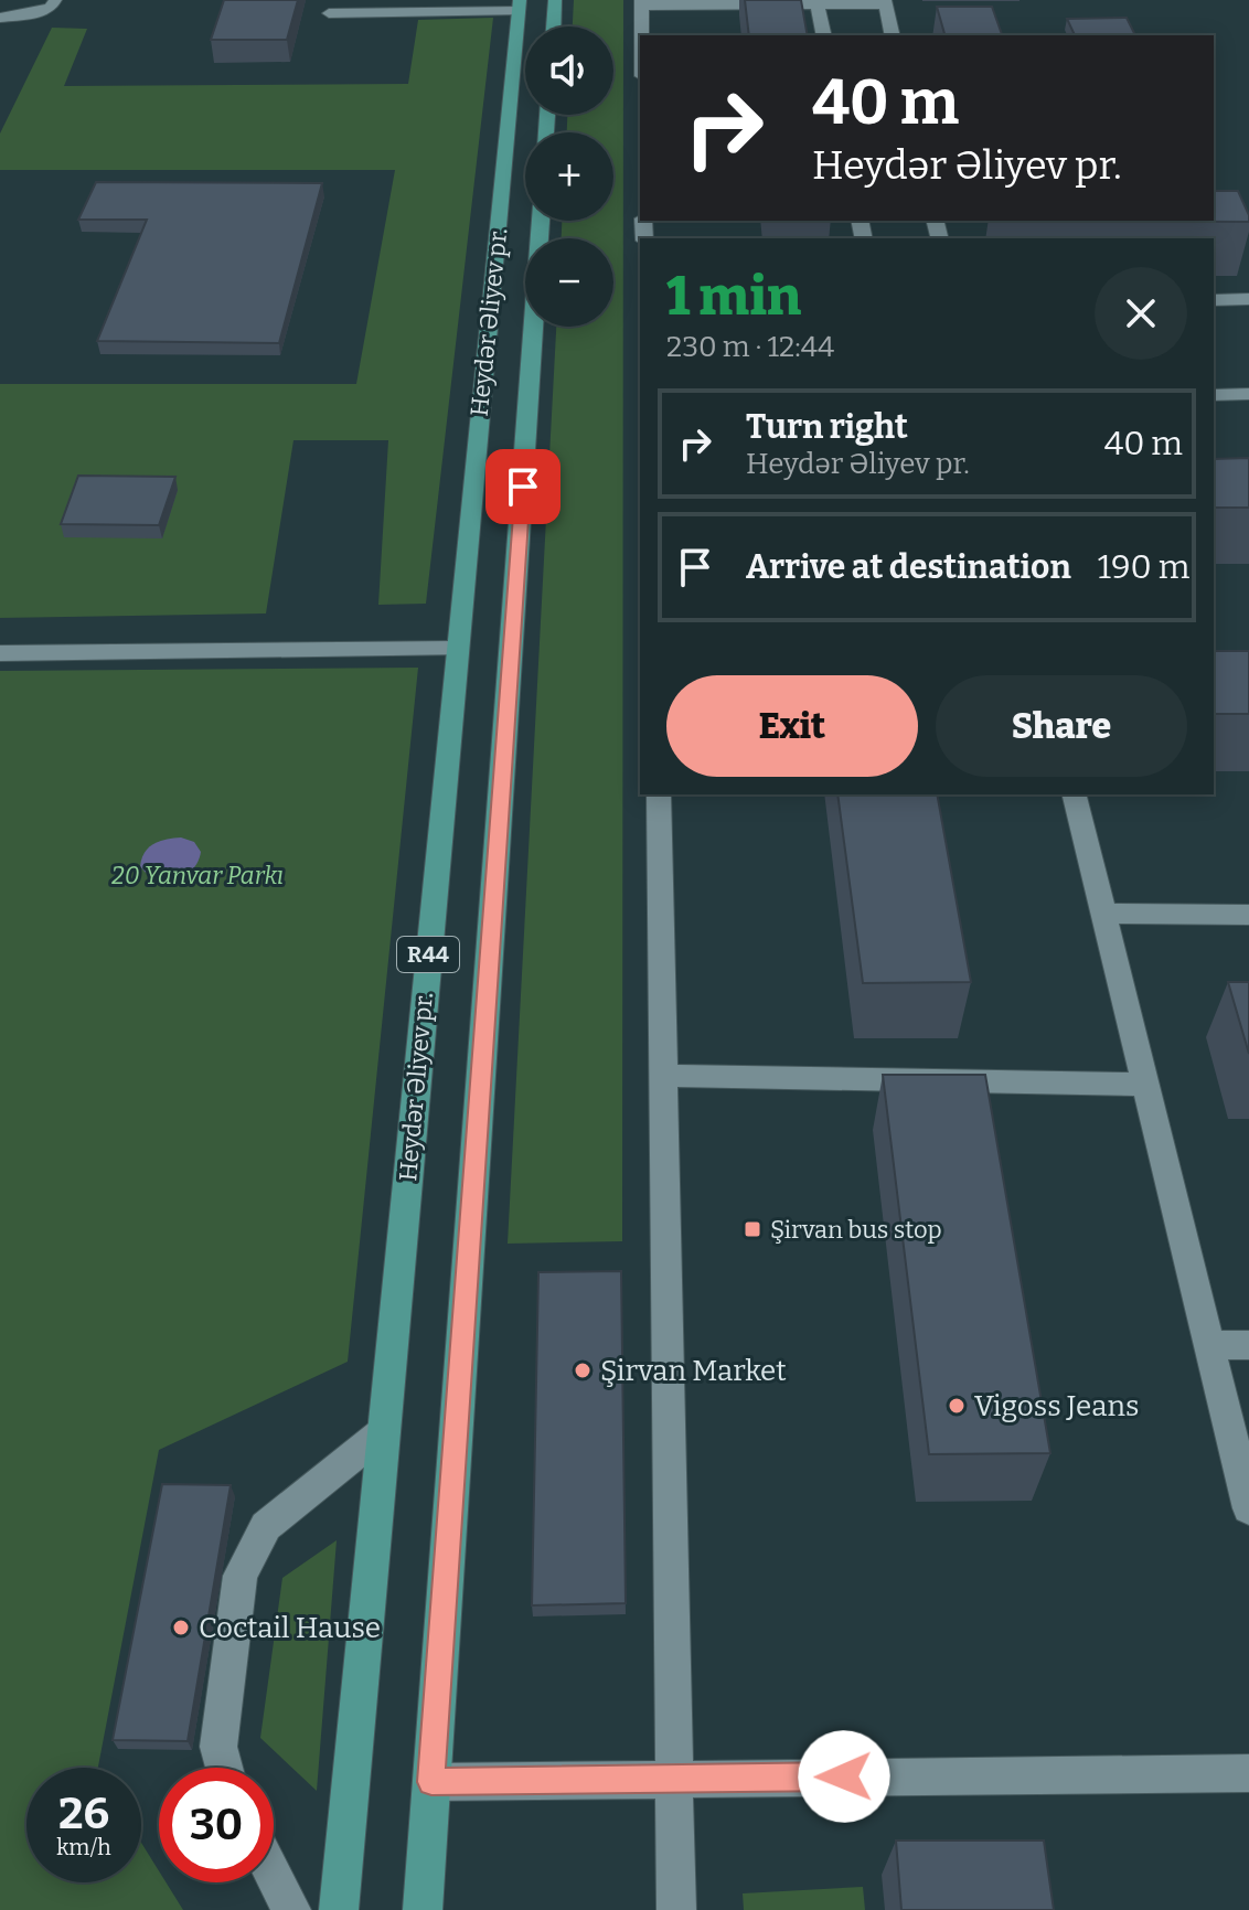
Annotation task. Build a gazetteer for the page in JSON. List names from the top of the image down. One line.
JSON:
{"streets":{"main road":["Heydər Əliyev pr.","R44"]},"parks":["20 Yanvar Parkı"],"places":{"transit":["Şirvan bus stop"],"other":["Şirvan Market","Vigoss Jeans","Coctail Hause"]},"page":{"map_buttons":["+","−"],"turn":["40 m","Heydər Əliyev pr."],"heading":["1 min","230 m · 12:44"],"list":[{"name":"Turn right","note":"Heydər Əliyev pr.","value":"40 m"},{"name":"Arrive at destination","value":"190 m"}],"buttons":["Exit","Share"],"speed":"26 km/h","limit":"30"}}
